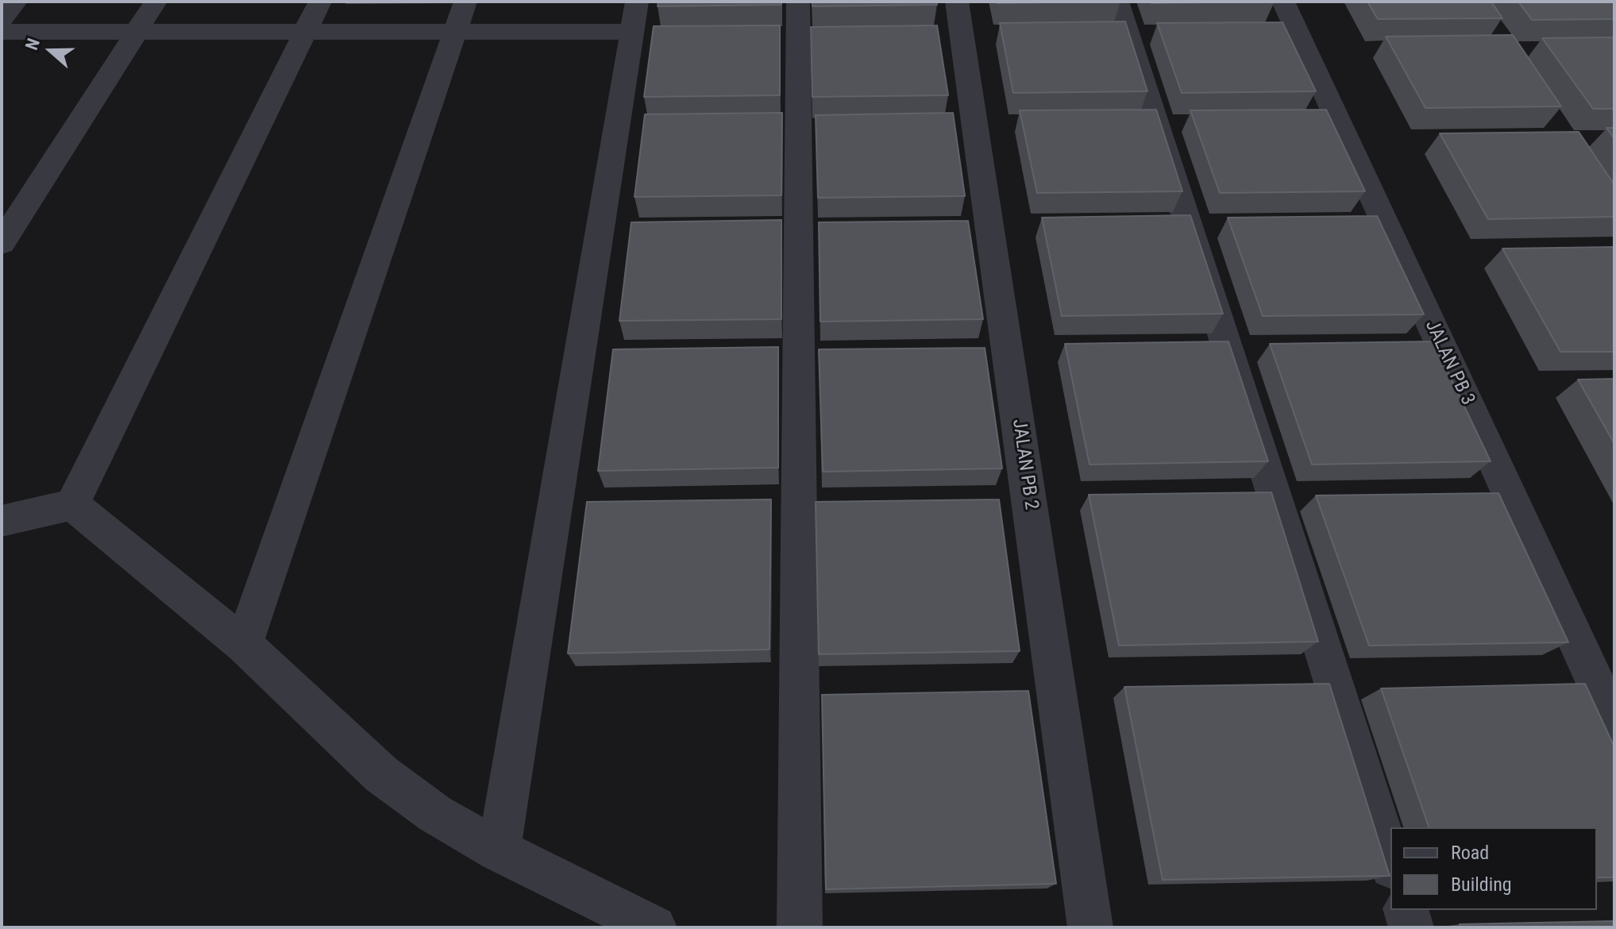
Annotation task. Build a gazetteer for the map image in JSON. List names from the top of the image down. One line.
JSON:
{"streets":{"street":["JALAN PB 3","JALAN PB 2"]},"legend":["Road","Building"],"north":"left"}
